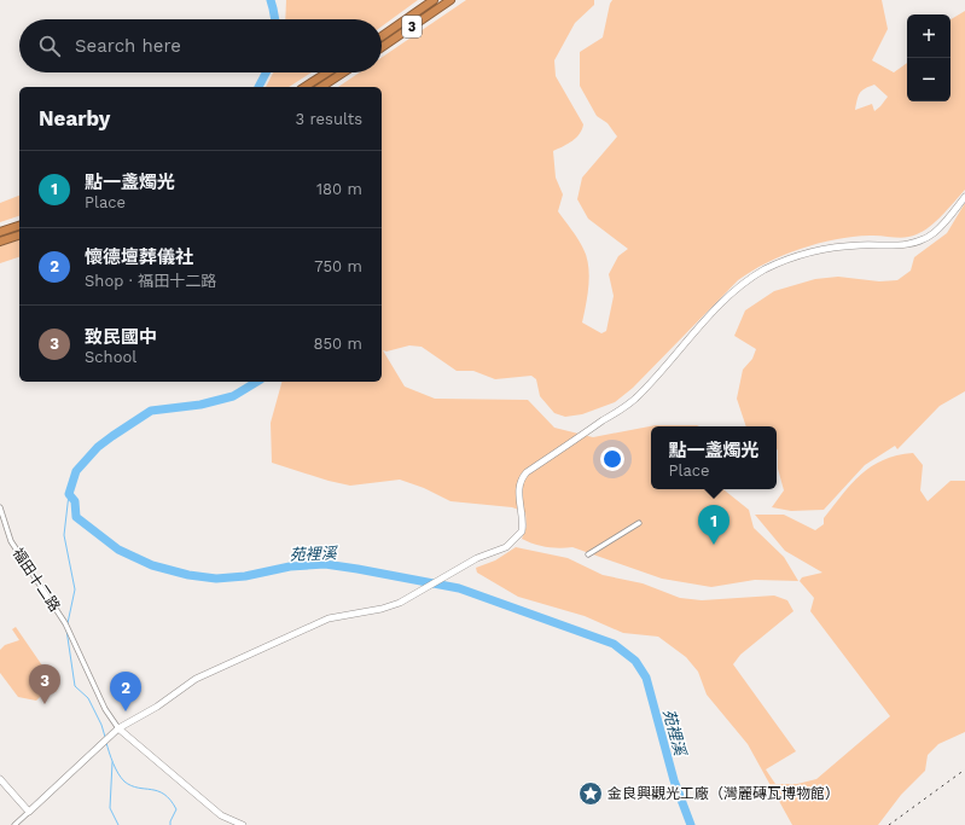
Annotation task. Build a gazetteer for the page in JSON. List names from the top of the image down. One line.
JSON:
{"streets":{"highway":["3"],"street":["福田十二路"]},"water":["苑裡溪"],"places":{"place":["金良興觀光工廠（灣麗磚瓦博物館）"]},"page":{"map_buttons":["+","−"],"search":"Search here","heading":["Nearby","3 results"],"list":[{"mark":"1","name":"點一盞燭光","note":"Place","value":"180 m"},{"mark":"2","name":"懷德壇葬儀社","note":"Shop · 福田十二路","value":"750 m"},{"mark":"3","name":"致民國中","note":"School","value":"850 m"}],"popup":["點一盞燭光","Place"],"pins":["1","3","2"]}}
